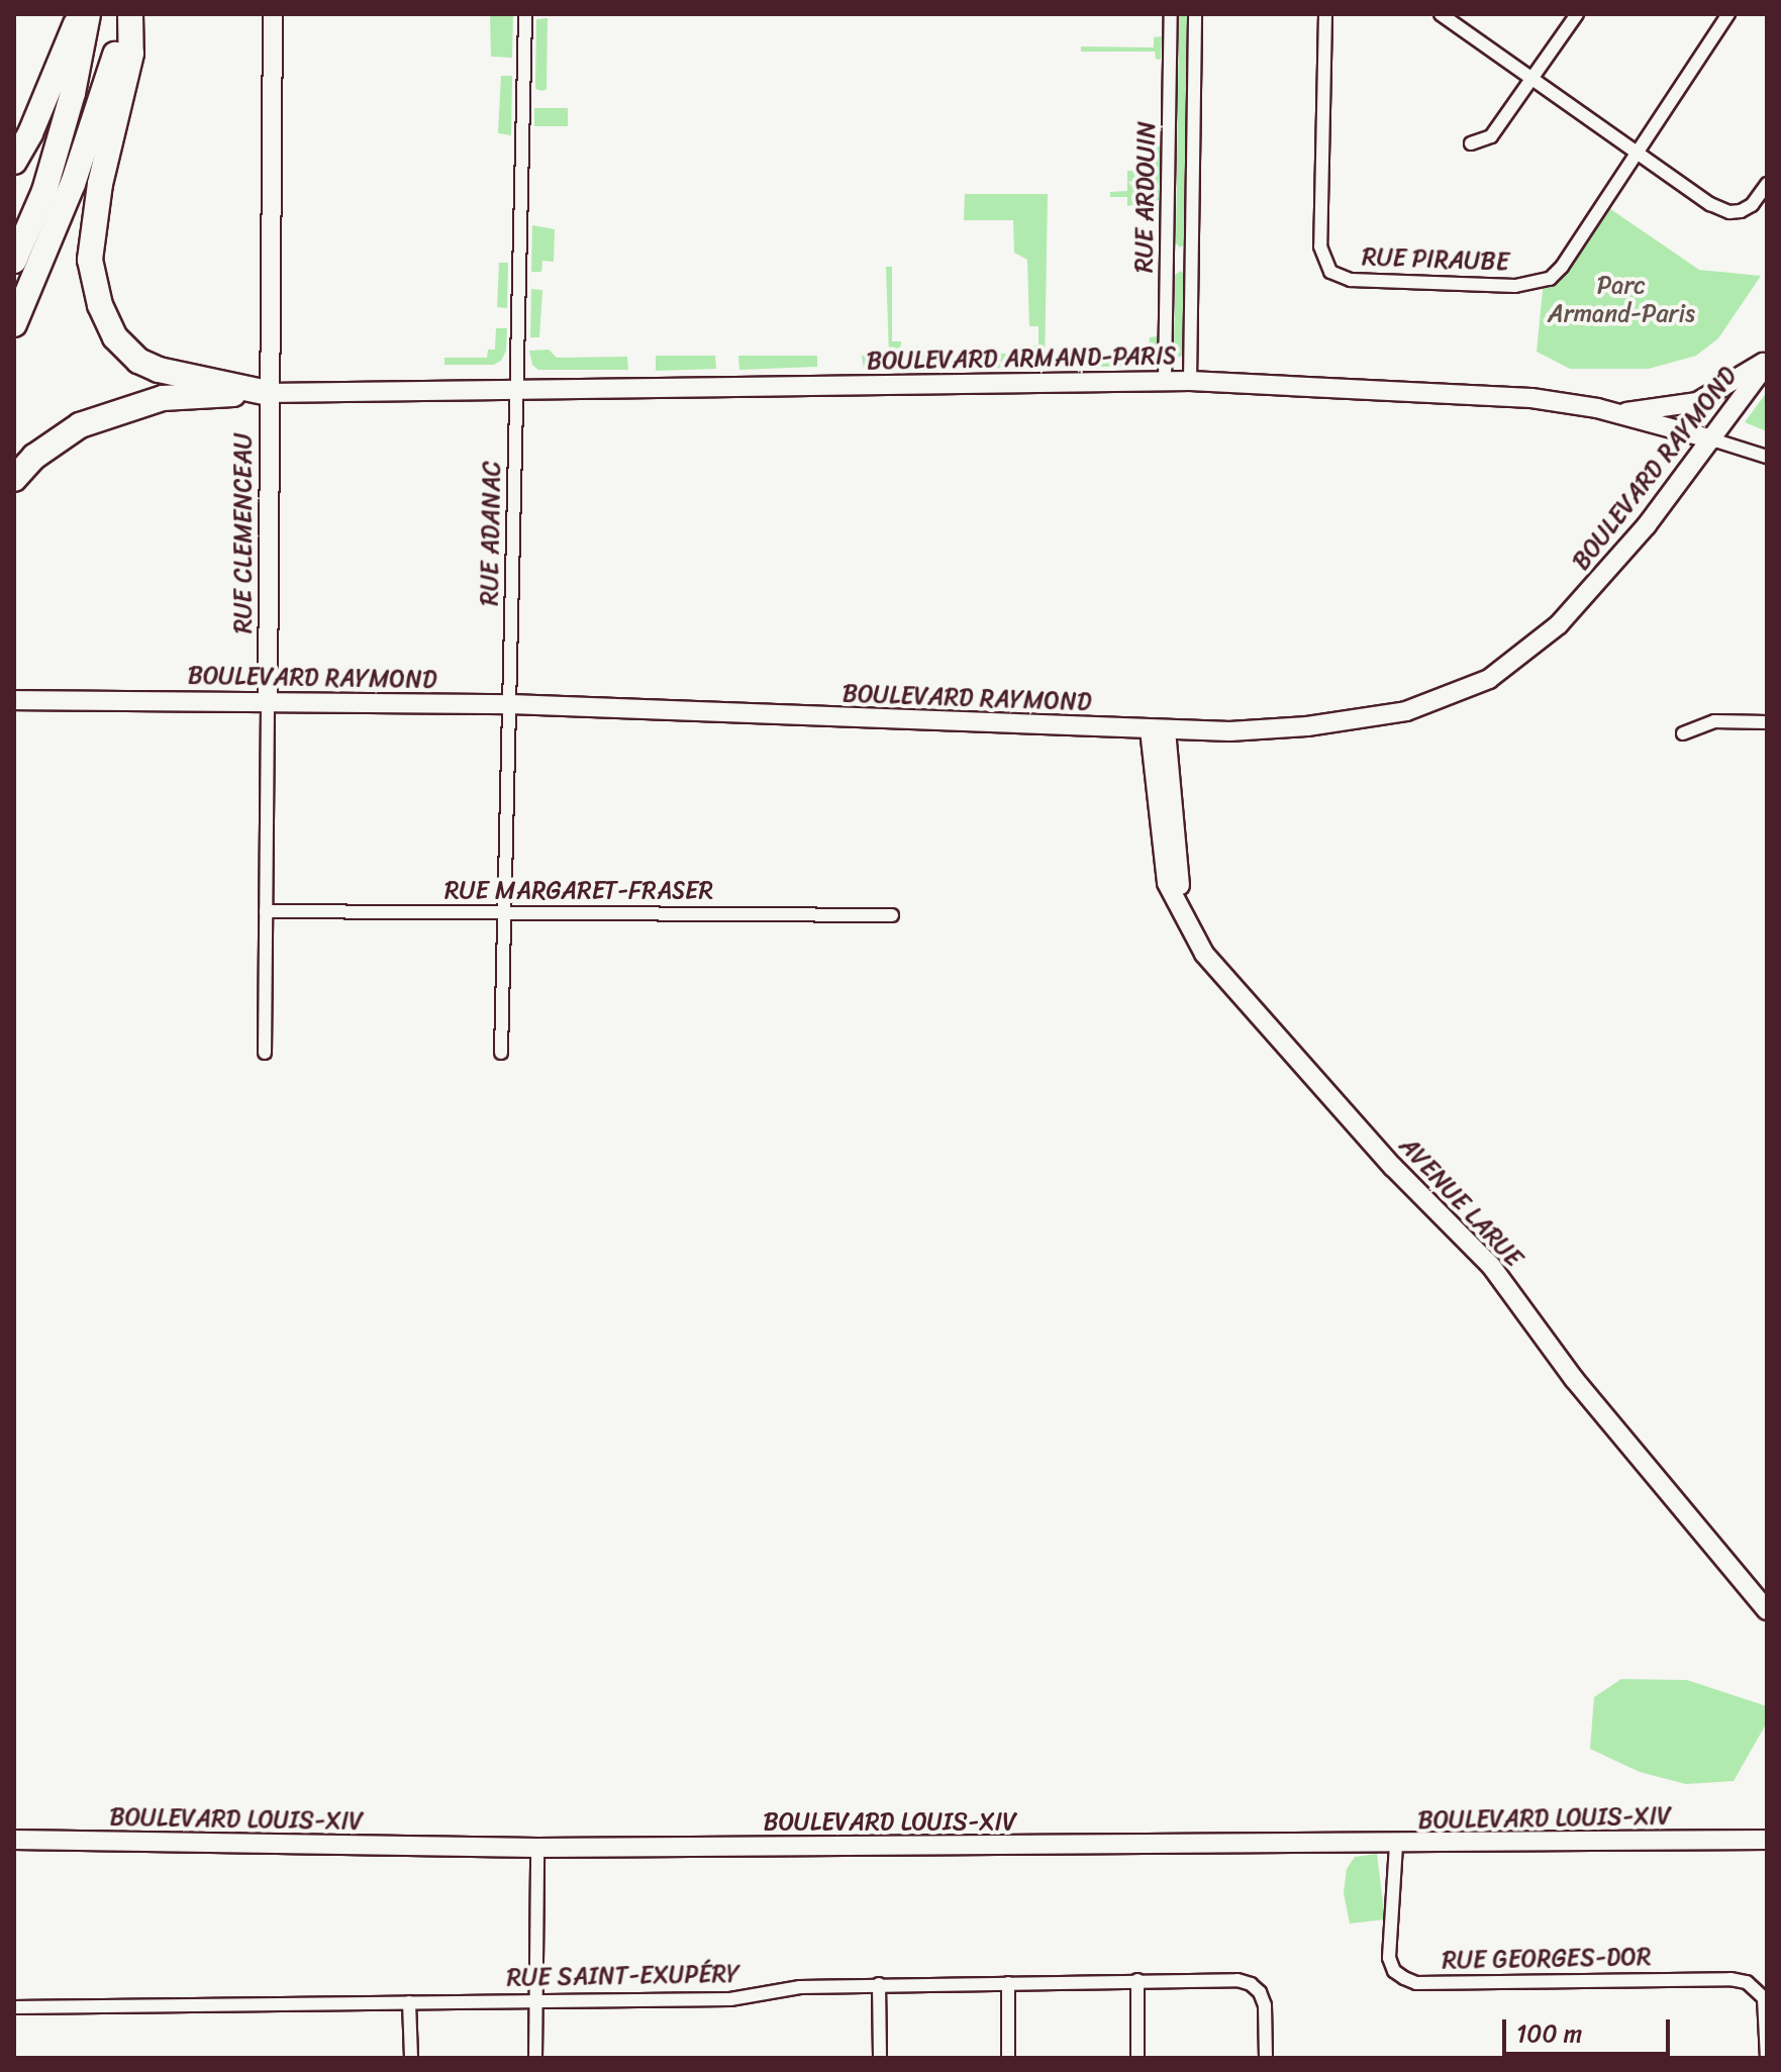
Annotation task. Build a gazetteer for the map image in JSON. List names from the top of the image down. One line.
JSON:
{"streets":{"street":["RUE ARDOUIN","RUE PIRAUBE","BOULEVARD ARMAND-PARIS","BOULEVARD RAYMOND","RUE CLEMENCEAU","RUE ADANAC","RUE MARGARET-FRASER","AVENUE LARUE","BOULEVARD LOUIS-XIV","RUE GEORGES-DOR","RUE SAINT-EXUPÉRY"]},"crossings":[["RUE ARDOUIN","BOULEVARD ARMAND-PARIS"],["BOULEVARD ARMAND-PARIS","BOULEVARD RAYMOND"],["BOULEVARD ARMAND-PARIS","RUE CLEMENCEAU"],["BOULEVARD ARMAND-PARIS","RUE ADANAC"],["BOULEVARD RAYMOND","RUE CLEMENCEAU"],["BOULEVARD RAYMOND","RUE ADANAC"],["BOULEVARD RAYMOND","AVENUE LARUE"],["RUE CLEMENCEAU","RUE MARGARET-FRASER"],["RUE ADANAC","RUE MARGARET-FRASER"],["BOULEVARD LOUIS-XIV","RUE GEORGES-DOR"]],"parks":["Parc Armand-Paris"],"scale_bar":"100 m"}
